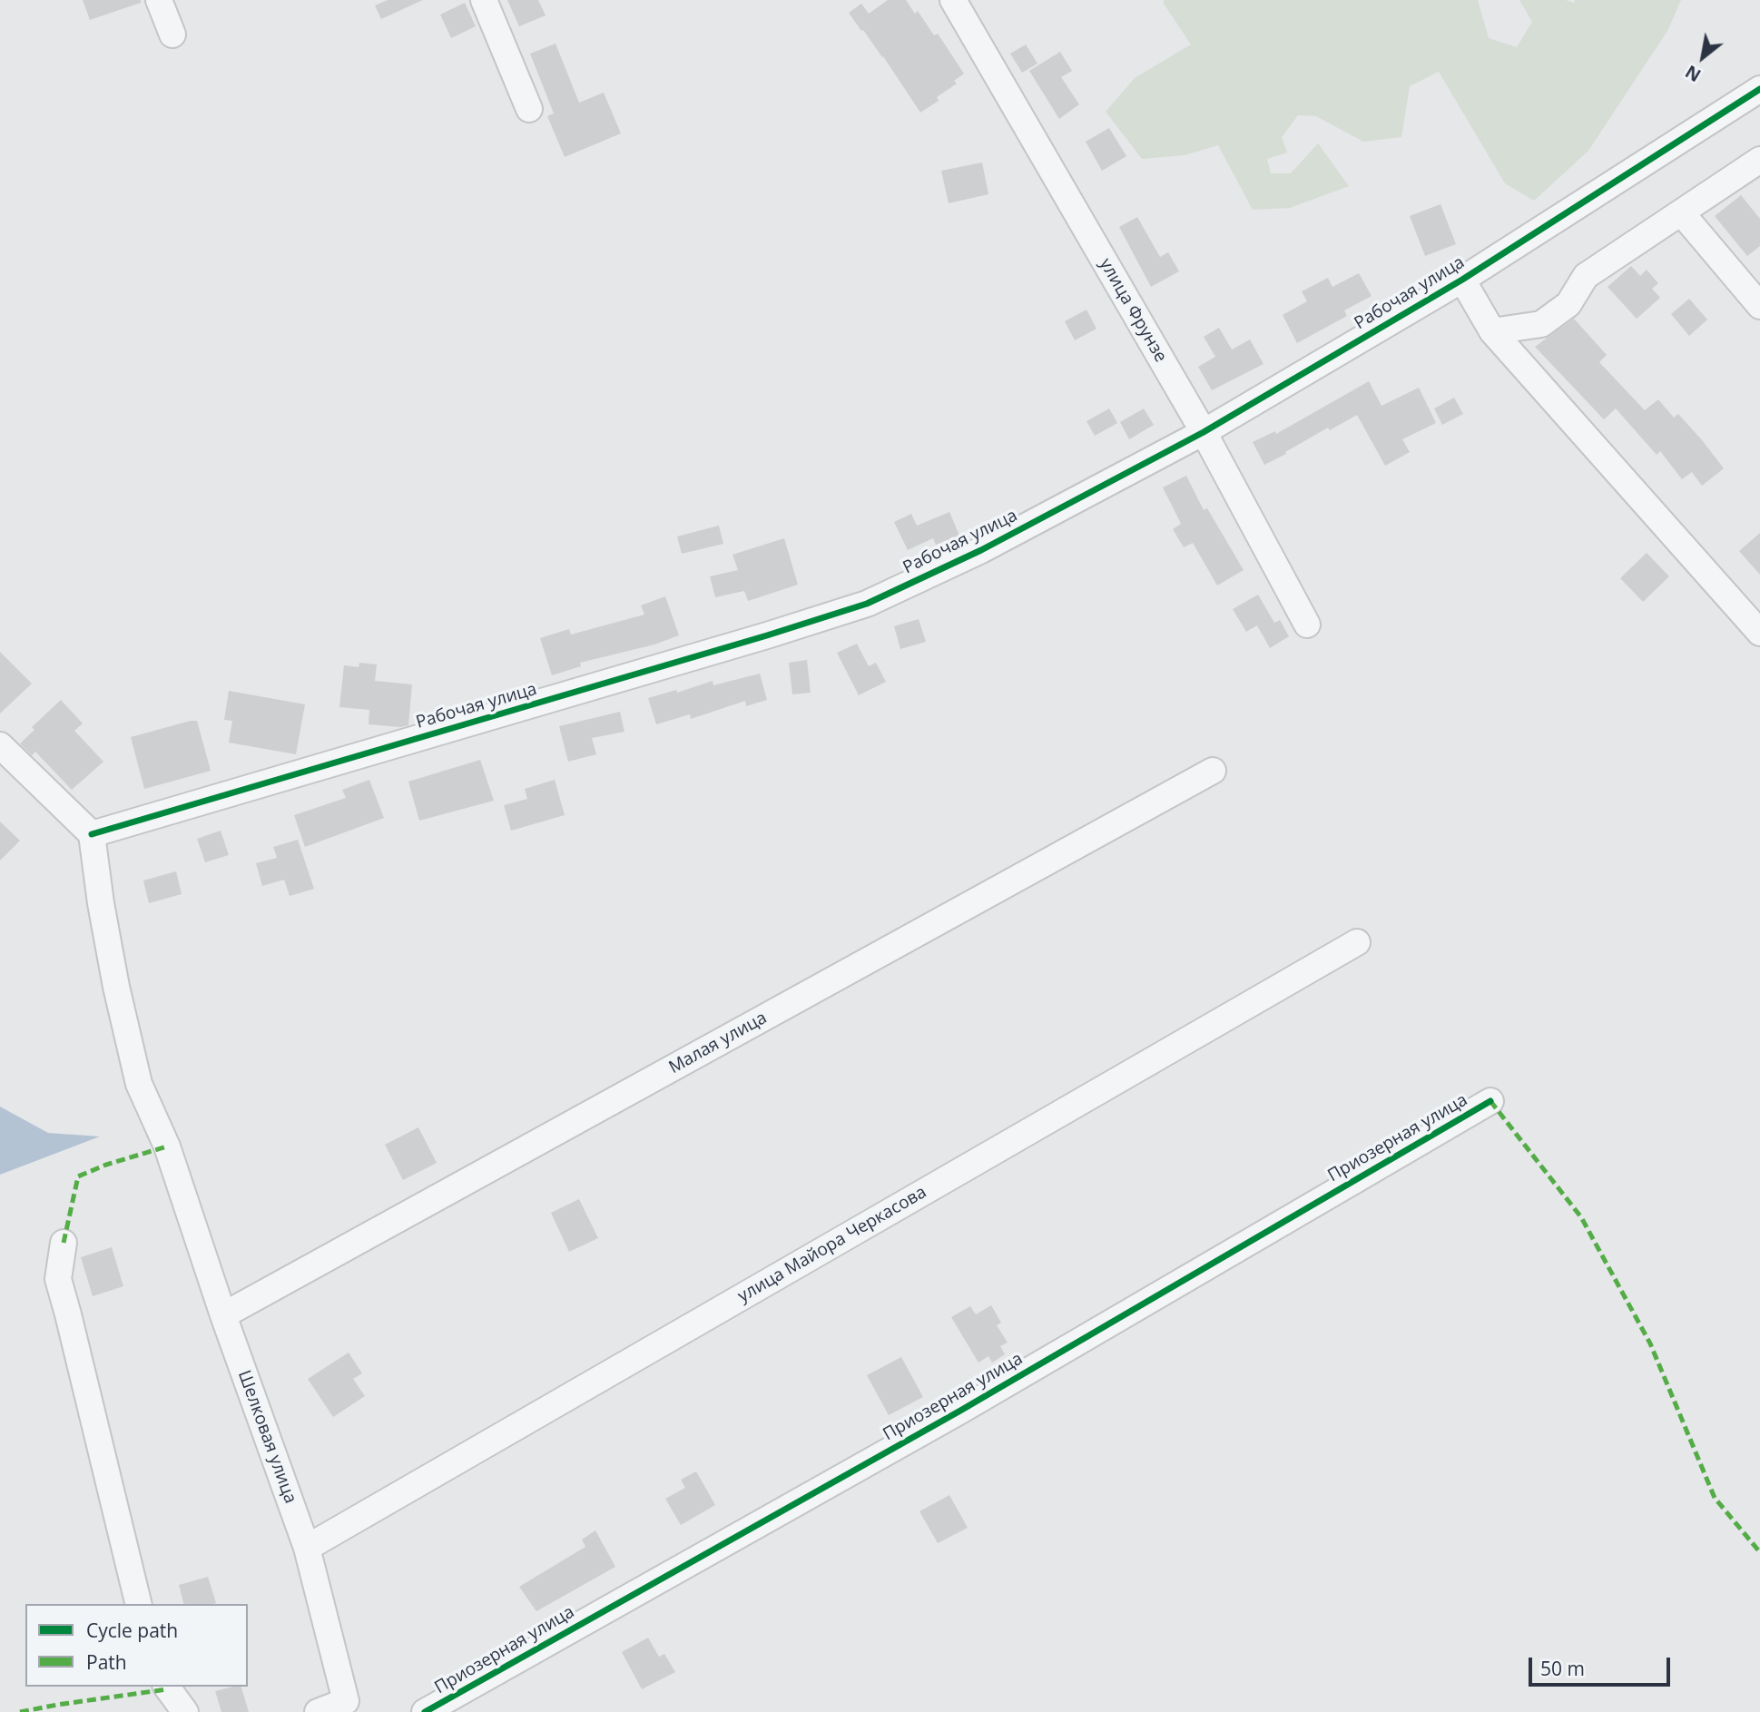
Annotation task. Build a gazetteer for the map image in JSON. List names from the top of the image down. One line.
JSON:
{"streets":{"street":["Рабочая улица","улица Фрунзе","Малая улица","Приозерная улица","улица Майора Черкасова","Шелковая улица"]},"crossings":[["Рабочая улица","улица Фрунзе"],["Рабочая улица","Шелковая улица"],["Малая улица","Шелковая улица"],["улица Майора Черкасова","Шелковая улица"]],"legend":["Cycle path","Path"],"scale_bar":"50 m","north":"bottom left"}
